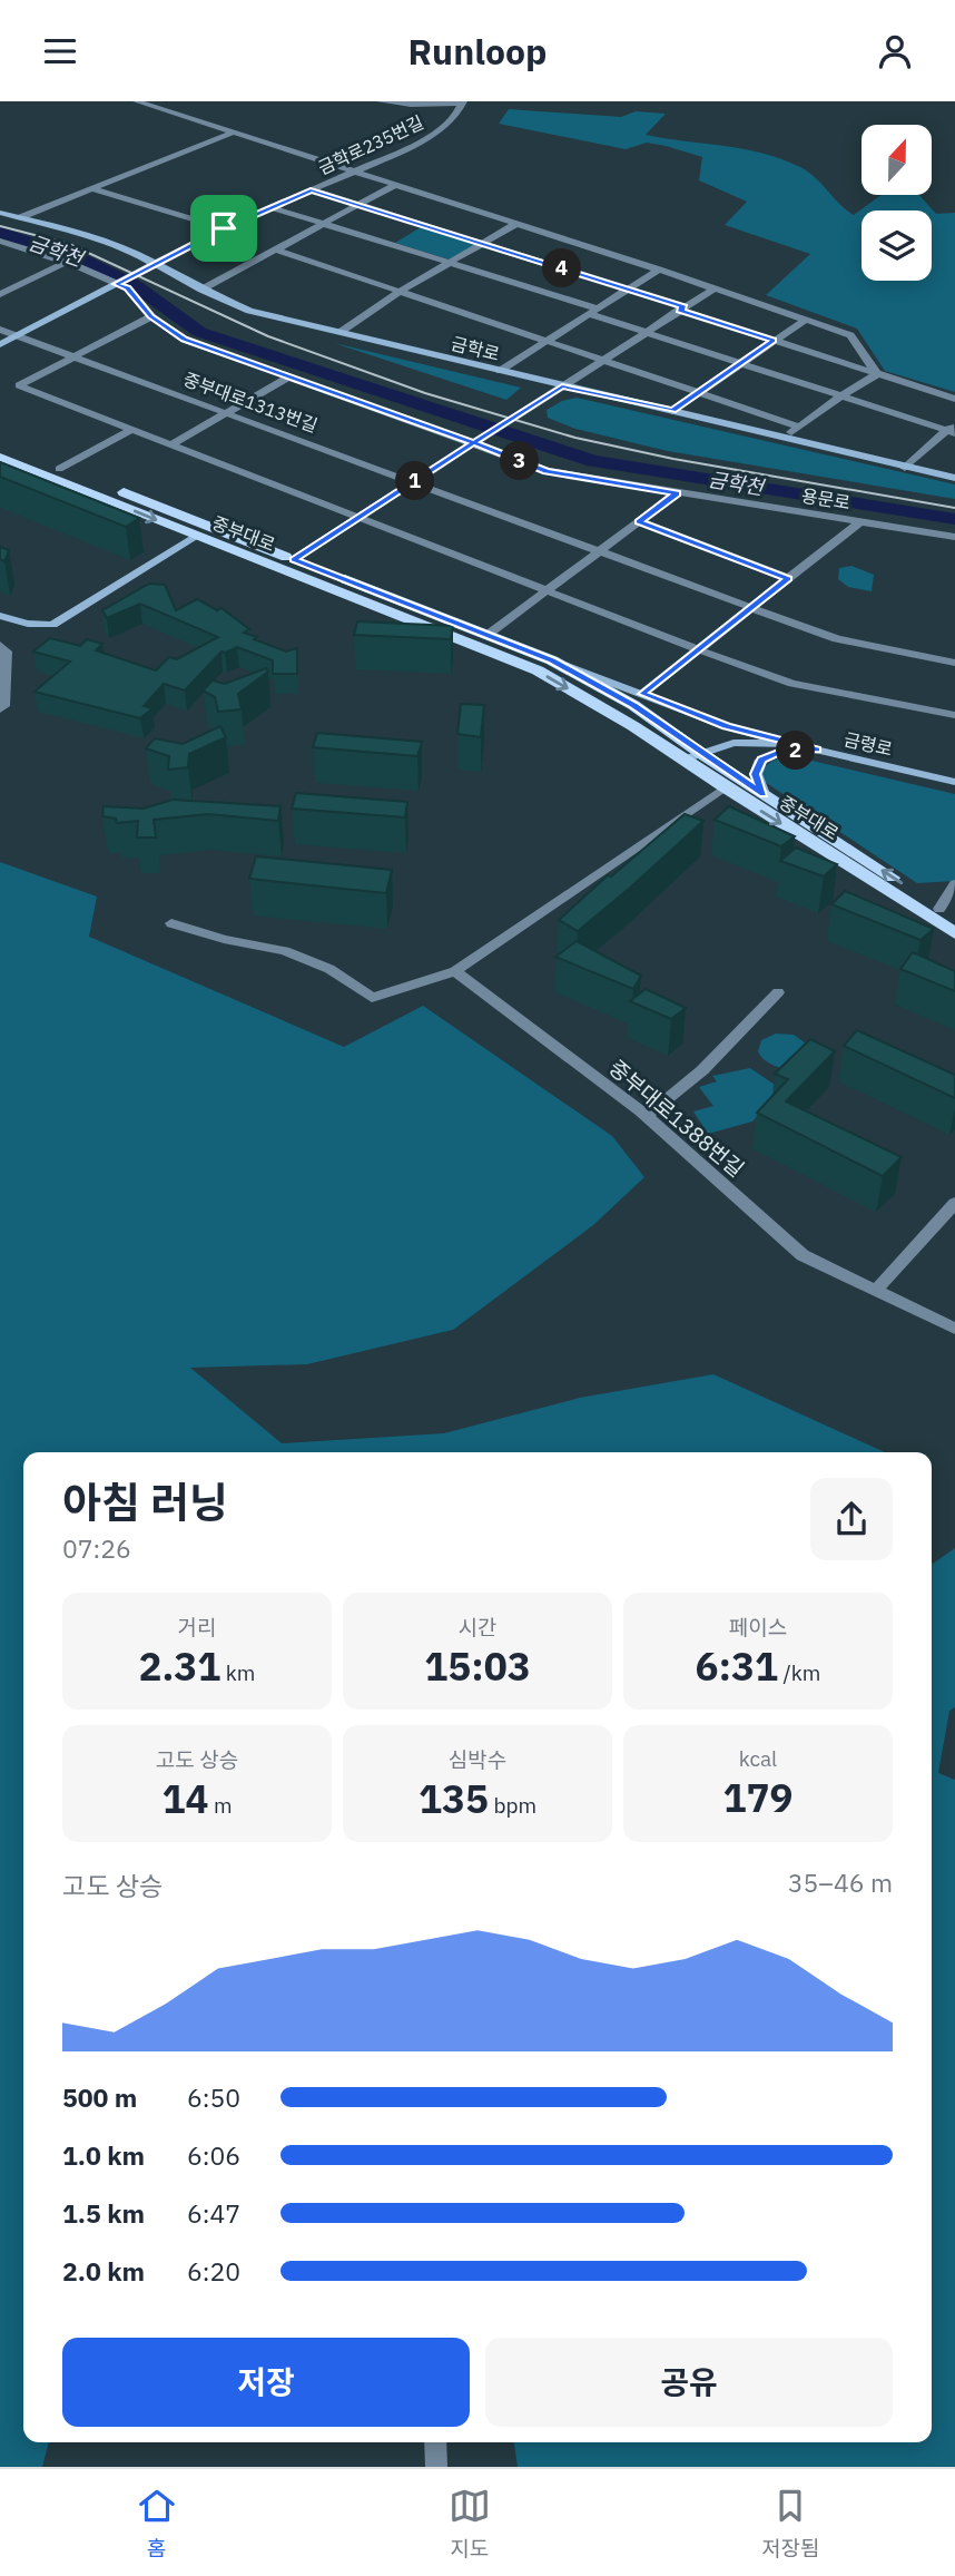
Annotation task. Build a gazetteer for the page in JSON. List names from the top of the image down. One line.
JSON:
{"streets":{"main road":["금학로","중부대로","금령로"],"street":["금학로235번길","중부대로1313번길","용문로","중부대로1388번길"]},"crossings":[["금학로235번길","금학로"],["중부대로","금령로"]],"water":["금학천"],"north":"top","page":{"header":"Runloop","pins":["4","3","1","2"],"heading":["아침 러닝","07:26"],"stats":[["거리","2.31 km"],["시간","15:03"],["페이스","6:31 /km"],["고도 상승","14 m"],["심박수","135 bpm"],["kcal","179"]],"chart":["고도 상승","35–46 m"],"list":[{"name":"500 m","note":"6:50"},{"name":"1.0 km","note":"6:06"},{"name":"1.5 km","note":"6:47"},{"name":"2.0 km","note":"6:20"}],"buttons":["저장","공유"],"tabs":["홈","지도","저장됨"]}}
